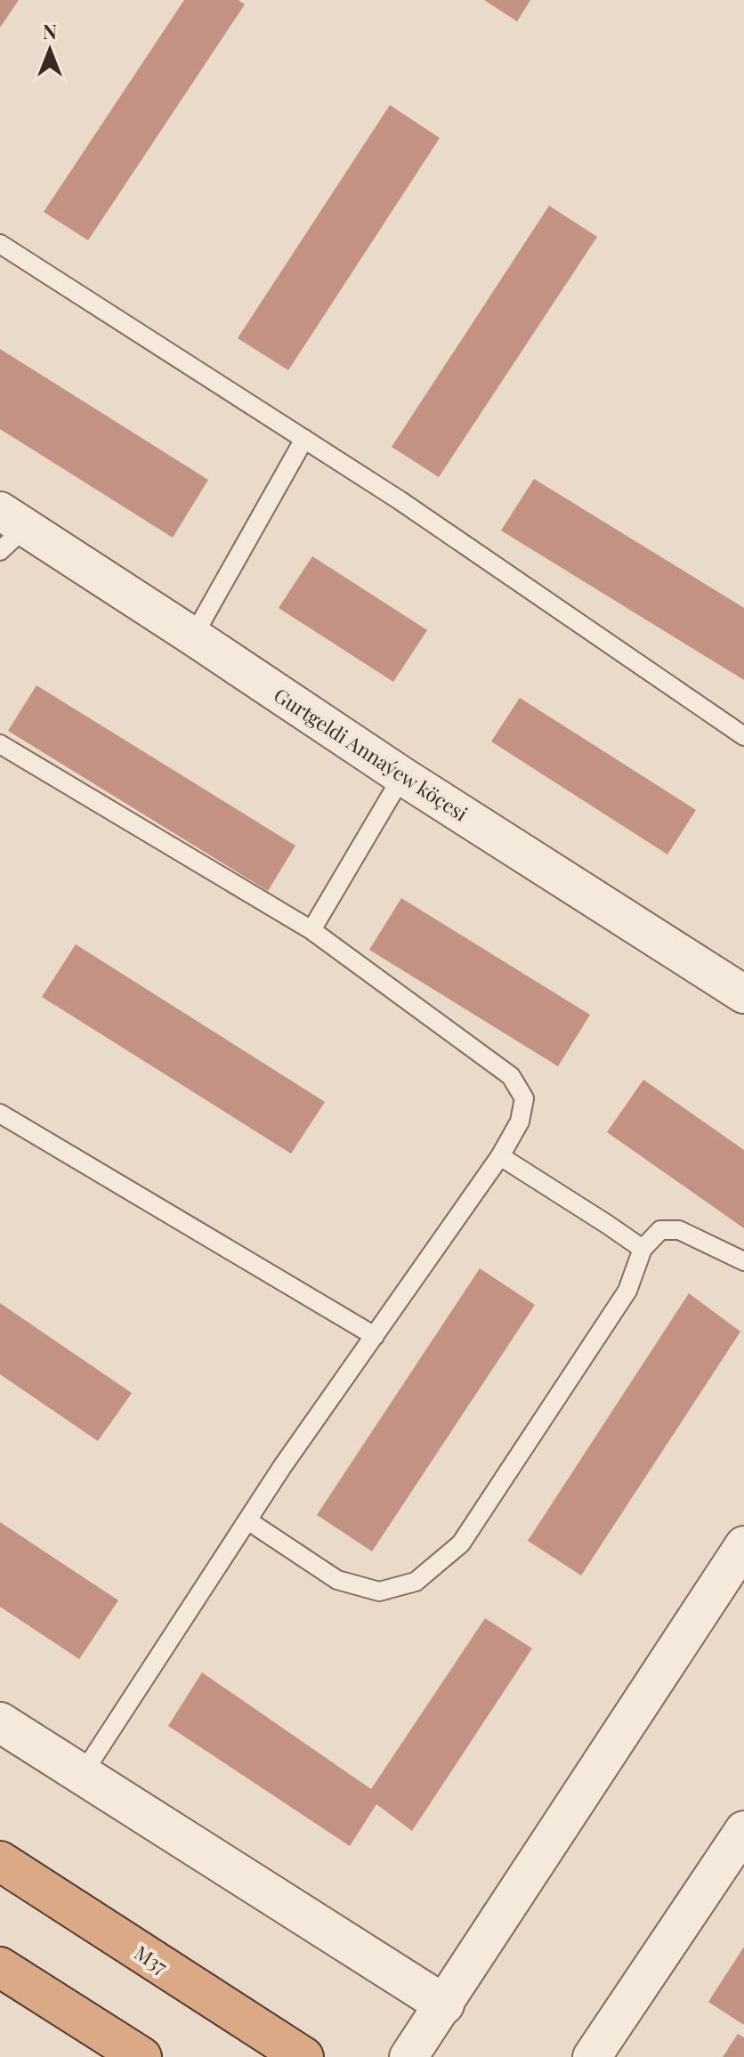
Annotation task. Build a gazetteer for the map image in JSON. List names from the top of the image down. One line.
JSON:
{"streets":{"highway":["M37"],"street":["Gurtgeldi Annaýew köçesi"]},"north":"top"}
